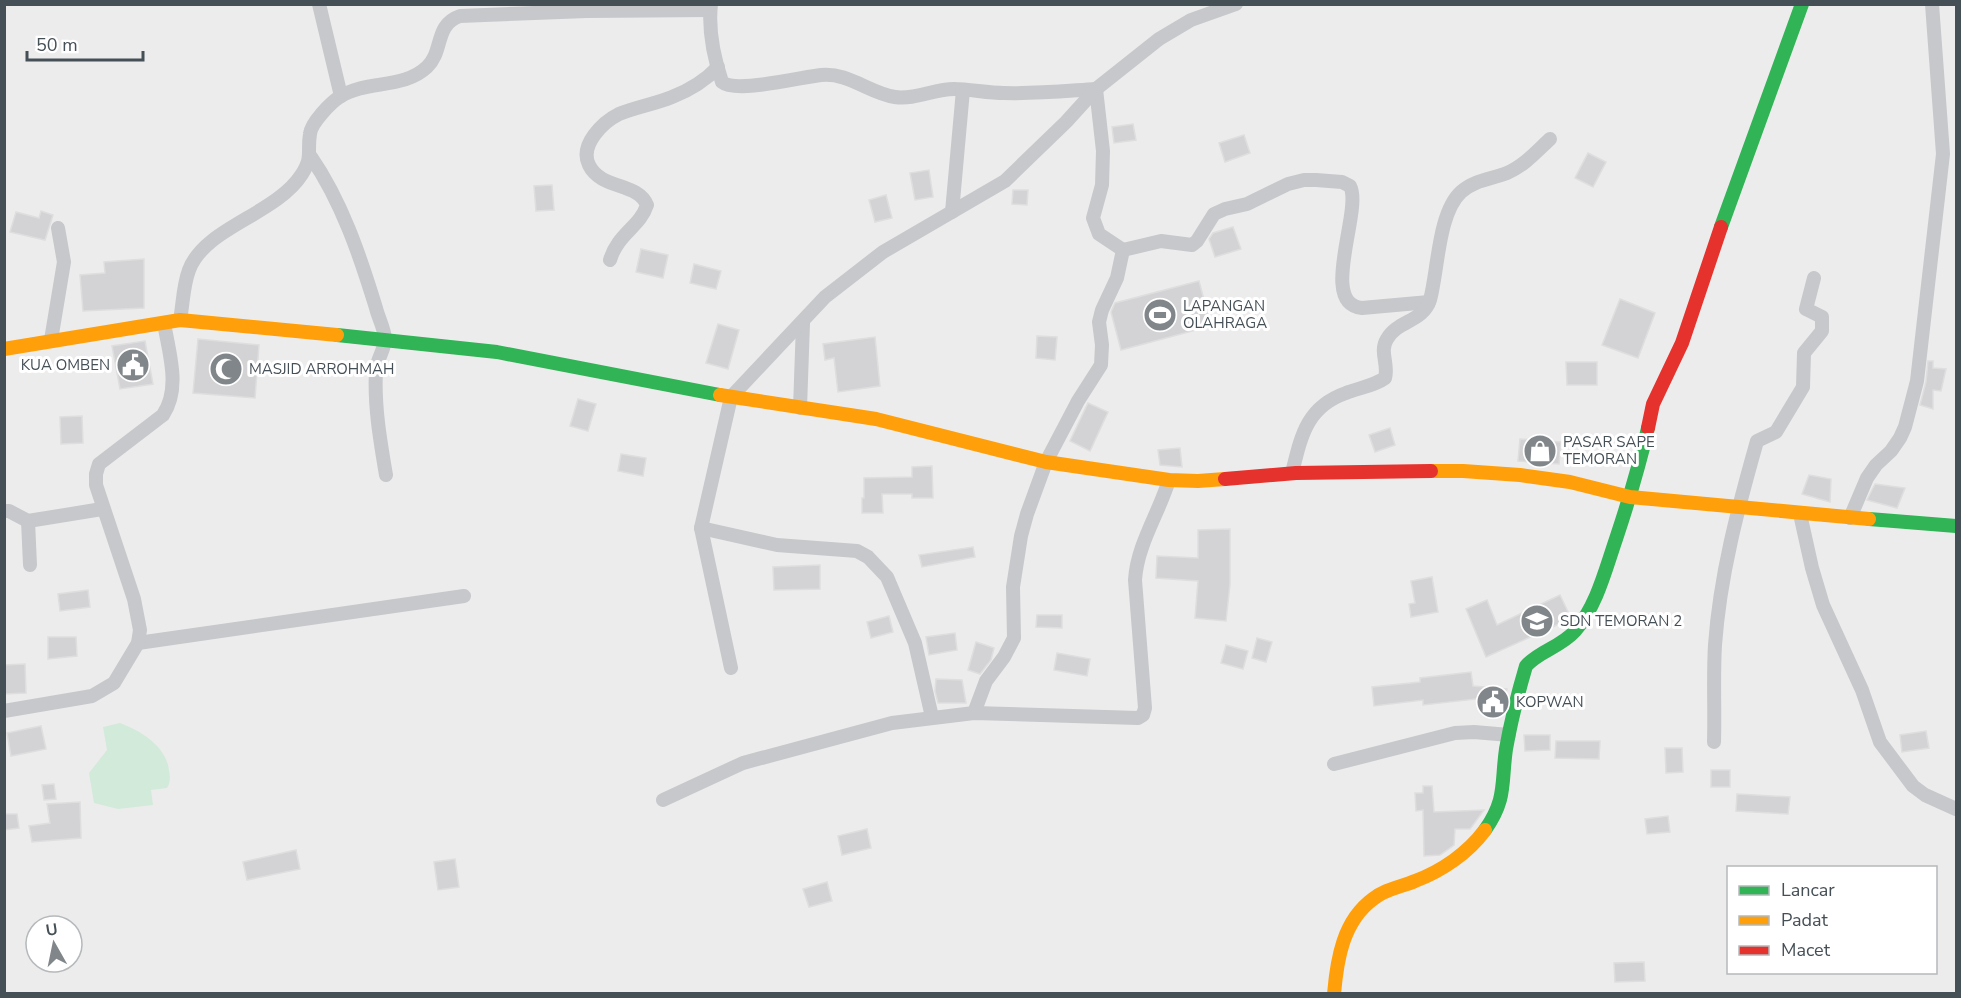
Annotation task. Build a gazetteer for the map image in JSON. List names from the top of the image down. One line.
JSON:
{"places":{"sports":["LAPANGAN OLAHRAGA"],"public building":["KUA OMBEN","KOPWAN"],"mosque":["MASJID ARROHMAH"],"shop":["PASAR SAPE TEMORAN"],"school or university":["SDN TEMORAN 2"]},"legend":["Lancar","Padat","Macet"],"scale_bar":"50 m","north":"top"}
